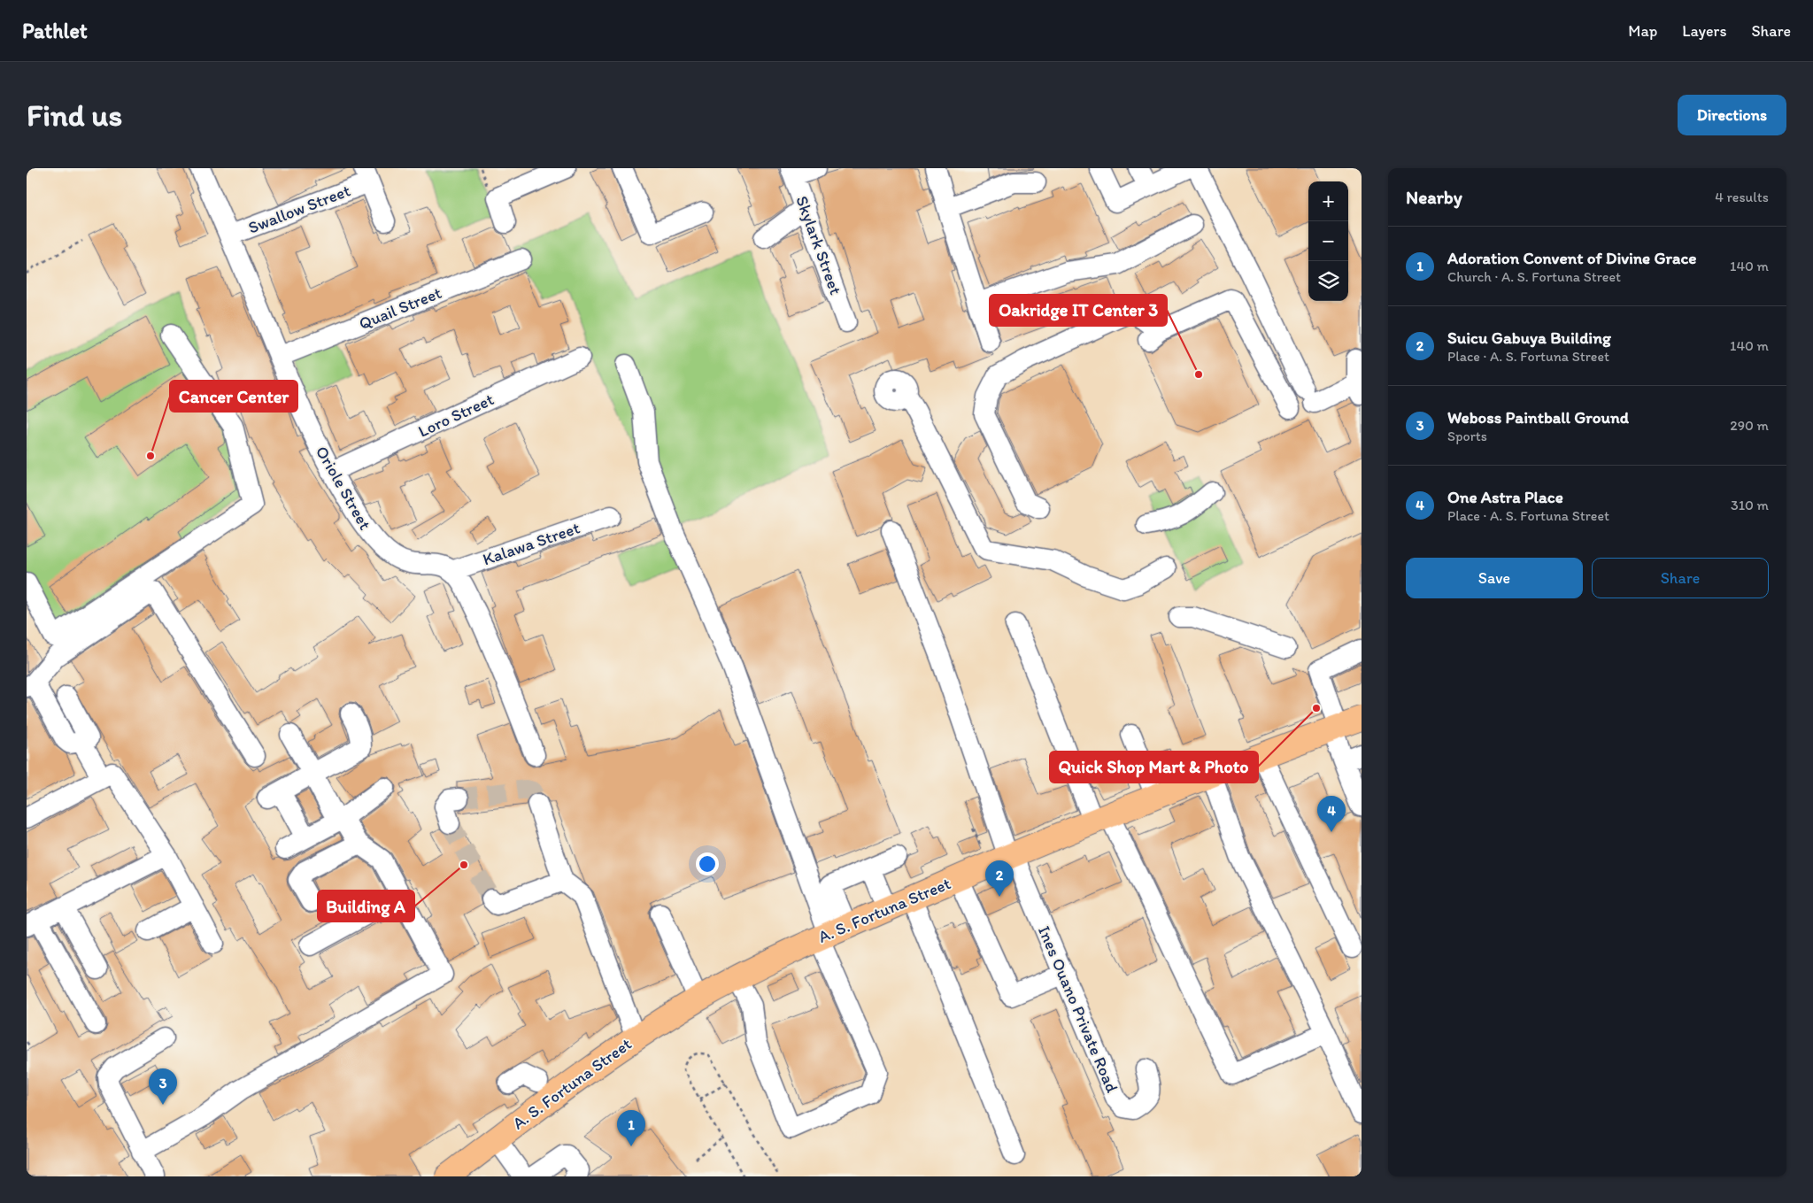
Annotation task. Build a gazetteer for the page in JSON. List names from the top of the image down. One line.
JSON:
{"streets":{"main road":["A. S. Fortuna Street"],"street":["Swallow Street","Skylark Street","Quail Street","Loro Street","Oriole Street","Kalawa Street","Ines Ouano Private Road"]},"crossings":[["Swallow Street","Oriole Street"],["Quail Street","Oriole Street"],["Loro Street","Oriole Street"],["Oriole Street","Kalawa Street"],["A. S. Fortuna Street","Ines Ouano Private Road"]],"places":["Oakridge IT Center 3","Cancer Center","Quick Shop Mart & Photo","Building A"],"page":{"header":"Pathlet","nav":["Map","Layers","Share"],"buttons":["Directions",["Save","Share"]],"title":"Find us","heading":["Nearby","4 results"],"map_buttons":["+","−"],"list":[{"mark":"1","name":"Adoration Convent of Divine Grace","note":"Church · A. S. Fortuna Street","value":"140 m"},{"mark":"2","name":"Suicu Gabuya Building","note":"Place · A. S. Fortuna Street","value":"140 m"},{"mark":"3","name":"Weboss Paintball Ground","note":"Sports","value":"290 m"},{"mark":"4","name":"One Astra Place","note":"Place · A. S. Fortuna Street","value":"310 m"}],"pins":["4","2","3","1"]}}
